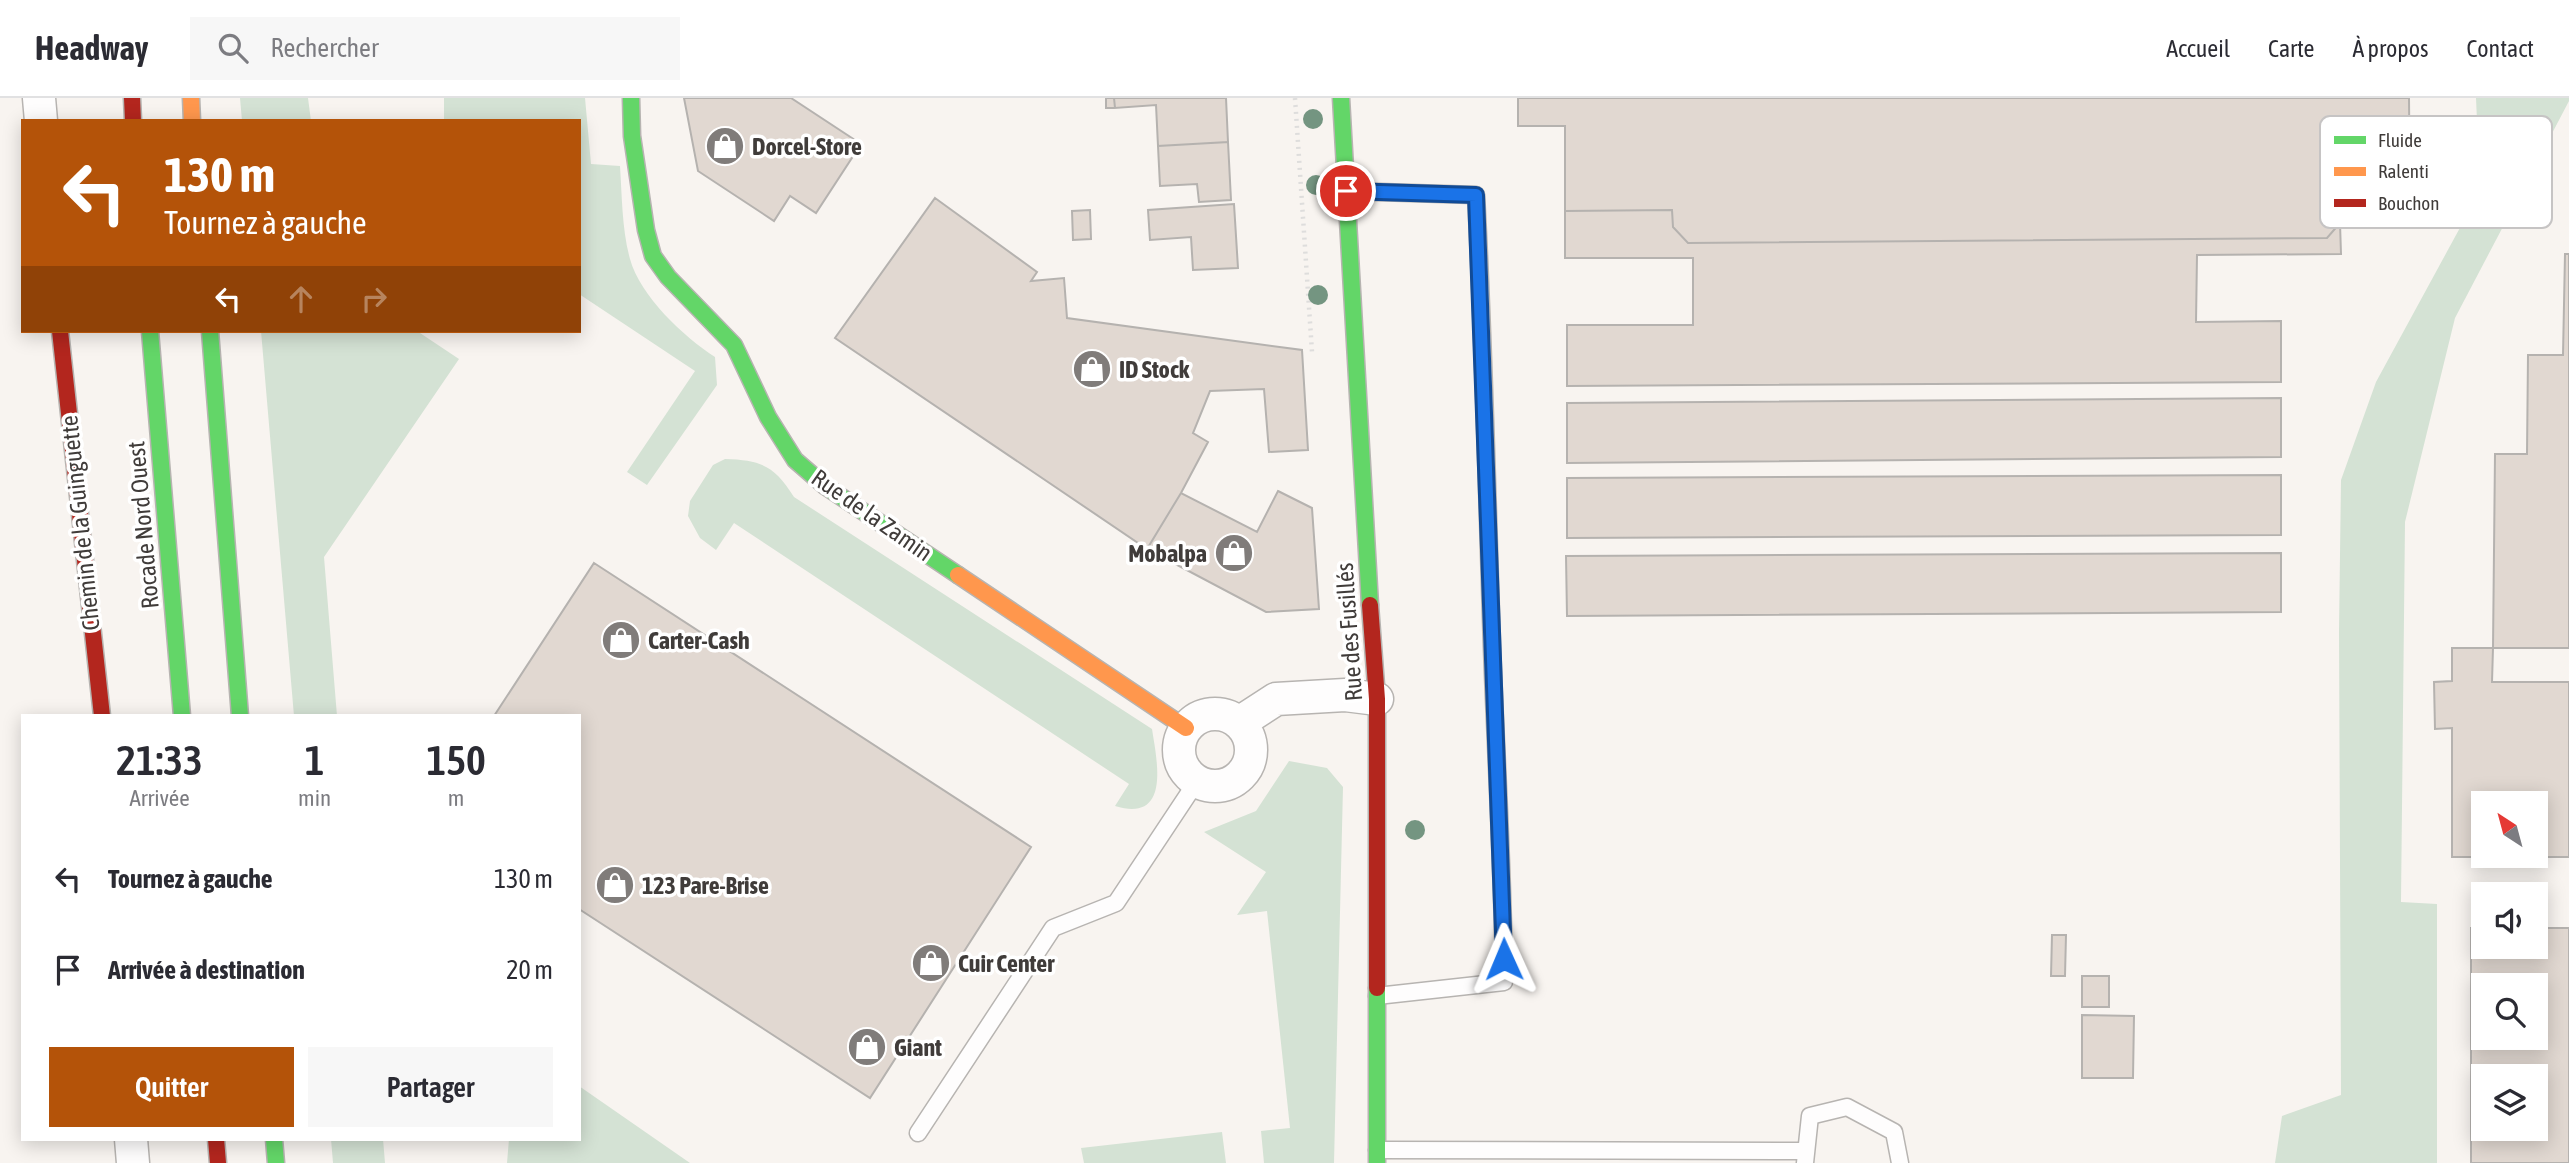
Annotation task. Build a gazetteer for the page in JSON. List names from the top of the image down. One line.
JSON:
{"streets":{"main road":["Rue de la Zamin","Chemin de la Guinguette","Rocade Nord Ouest","Rue des Fusillés"]},"places":{"shop":["Dorcel-Store","ID Stock","Mobalpa","Carter-Cash","123 Pare-Brise","Cuir Center","Giant"]},"legend":["Fluide","Ralenti","Bouchon"],"north":"top left","page":{"header":"Headway","search":"Rechercher","nav":["Accueil","Carte","À propos","Contact"],"turn":["130 m","Tournez à gauche"],"eta":["21:33","Arrivée","1","min","150","m"],"list":[{"name":"Tournez à gauche","value":"130 m"},{"name":"Arrivée à destination","value":"20 m"}],"buttons":["Quitter","Partager"]}}
